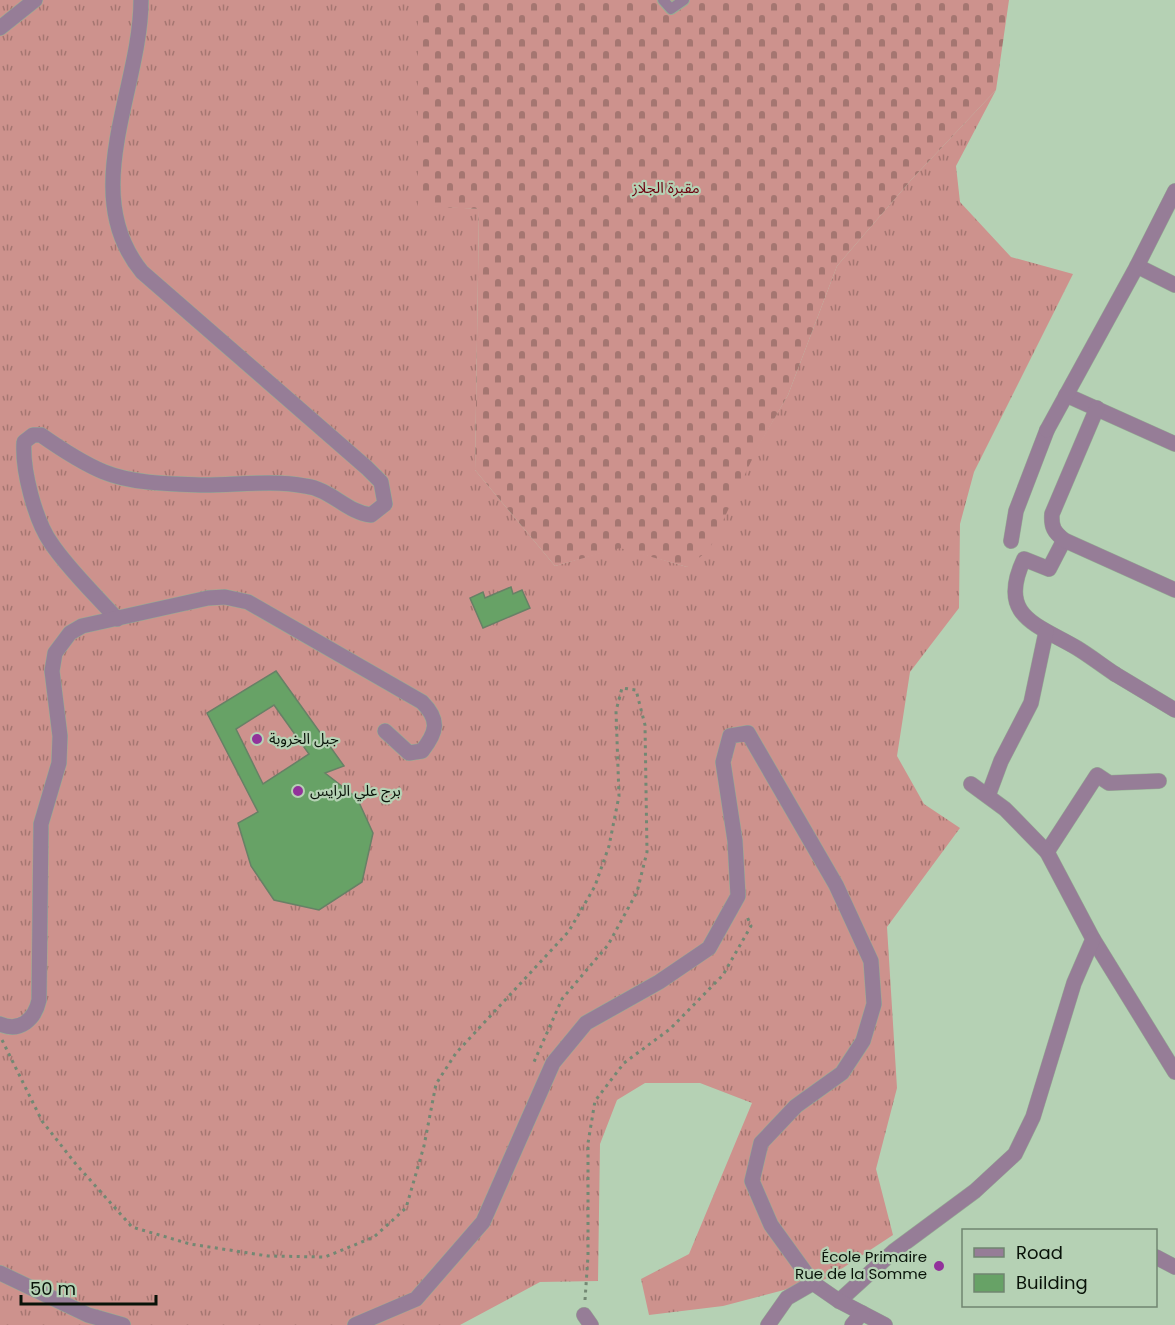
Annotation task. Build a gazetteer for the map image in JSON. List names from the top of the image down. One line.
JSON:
{"parks":["مقبرة الجلاز"],"places":["جبل الخروبة","برج علي الرايس","École Primaire Rue de la Somme"],"legend":["Road","Building"],"scale_bar":"50 m"}
